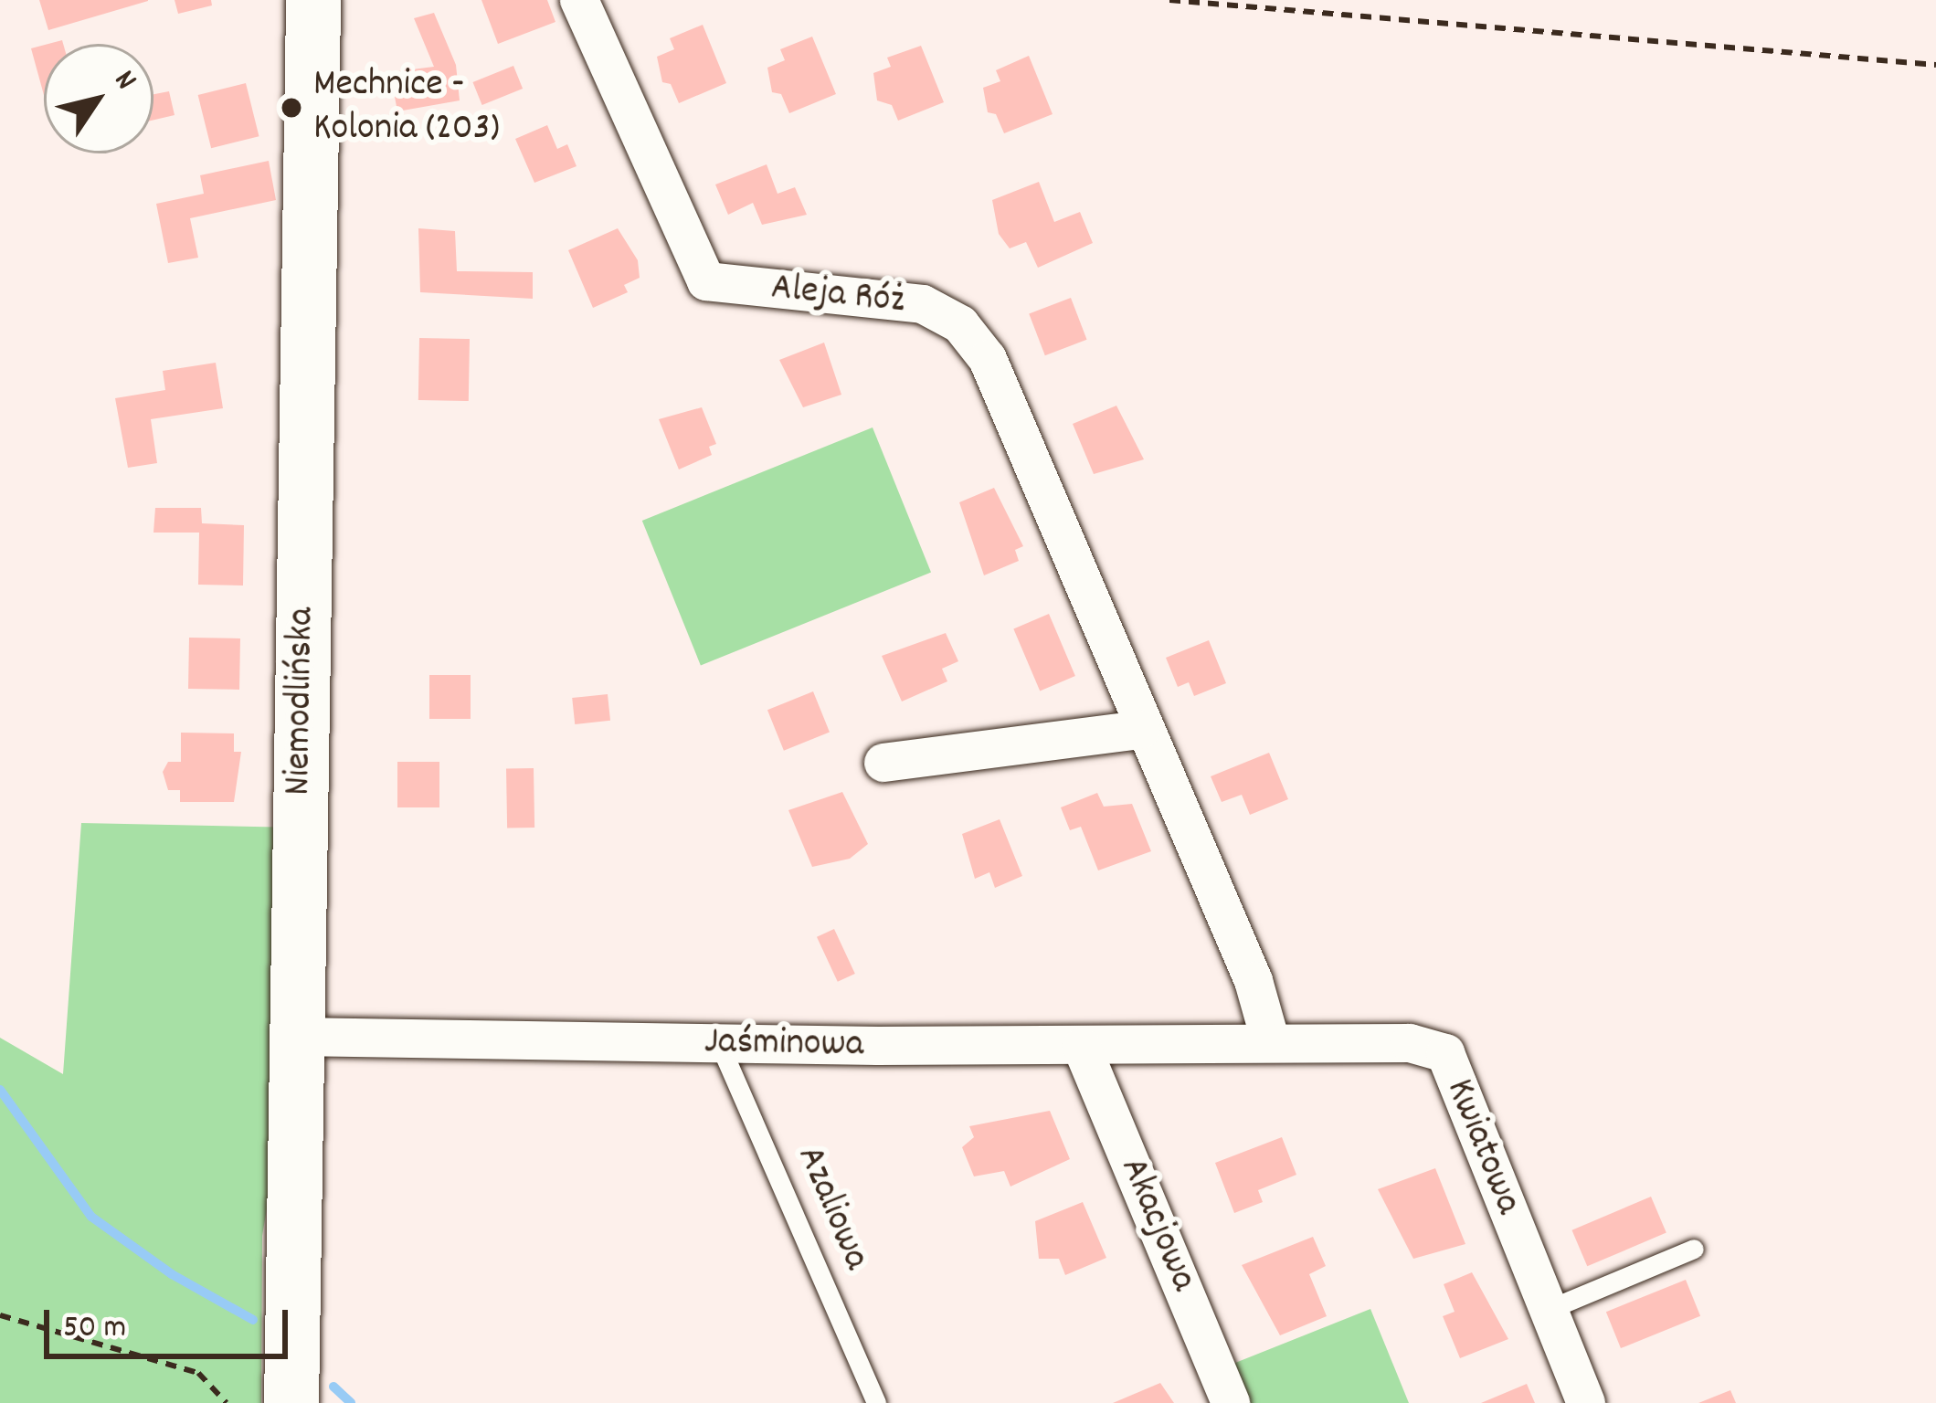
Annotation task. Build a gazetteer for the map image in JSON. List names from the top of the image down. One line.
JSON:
{"streets":{"main road":["Niemodlińska"],"street":["Aleja Róż","Jaśminowa","Kwiatowa","Akacjowa"],"lane":["Azaliowa"]},"crossings":[["Aleja Róż","Jaśminowa"],["Aleja Róż","Kwiatowa"],["Niemodlińska","Jaśminowa"],["Jaśminowa","Kwiatowa"],["Jaśminowa","Azaliowa"],["Jaśminowa","Akacjowa"]],"places":["Mechnice - Kolonia (203)"],"scale_bar":"50 m","north":"top right"}
